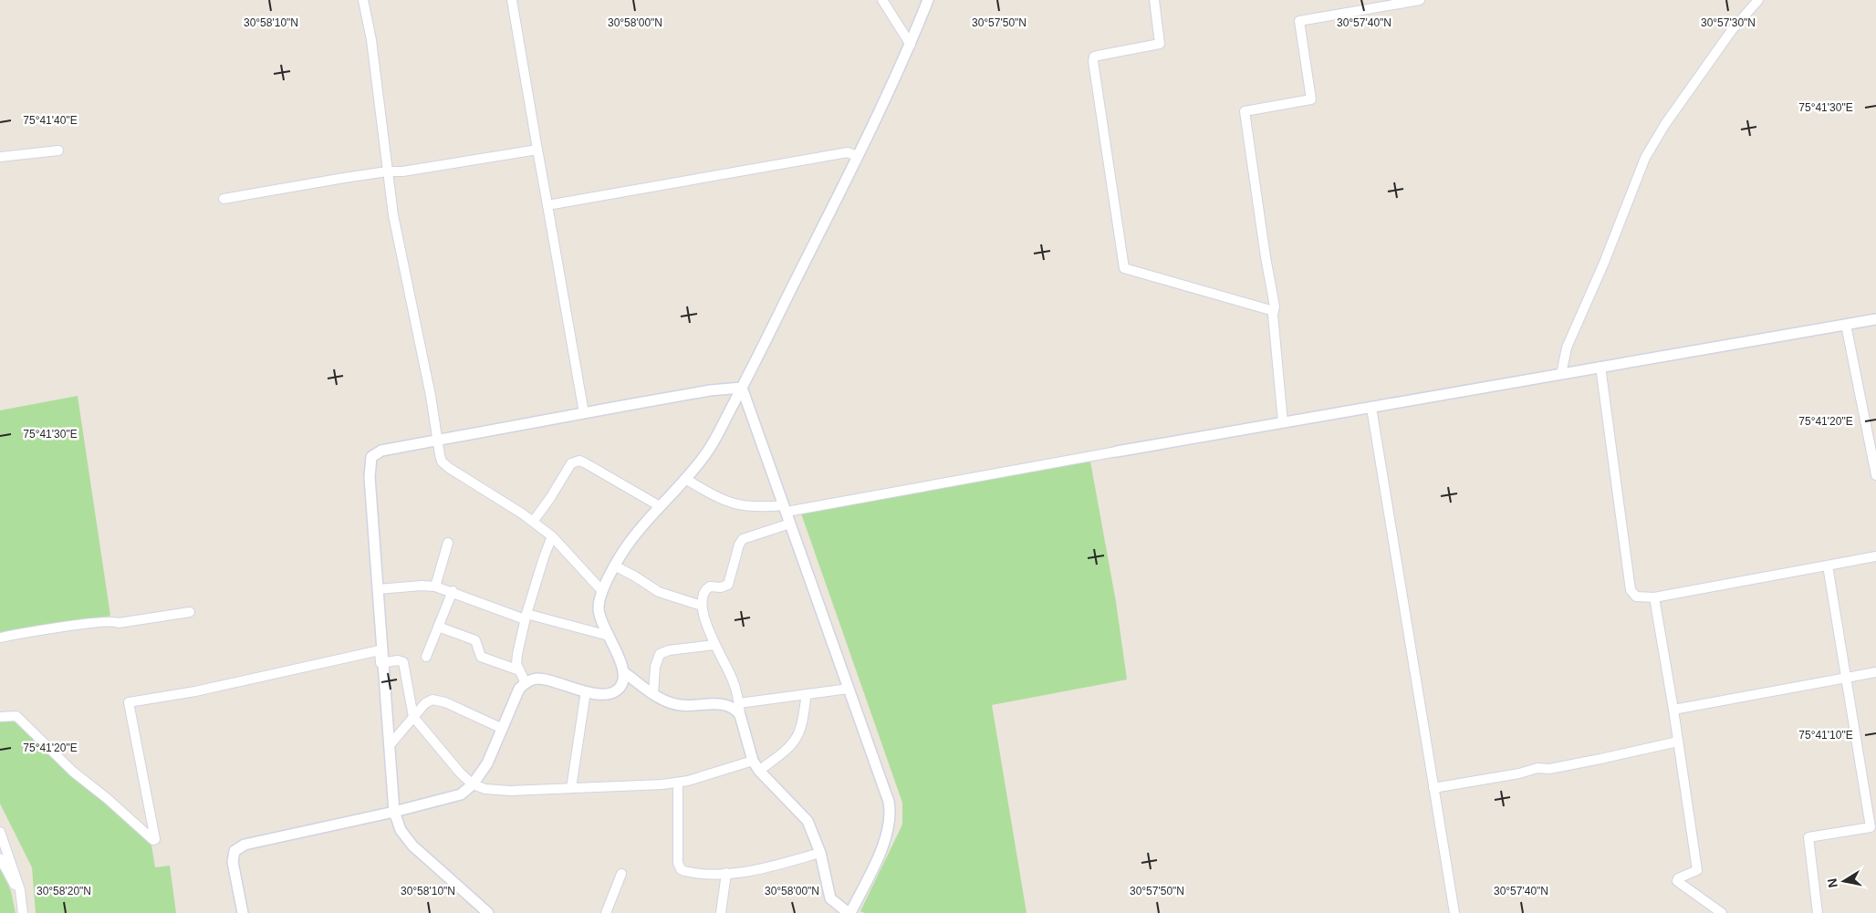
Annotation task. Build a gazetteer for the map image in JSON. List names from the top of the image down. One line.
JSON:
{"north":"left","coordinates":["30°58'10\"N","30°58'00\"N","30°57'50\"N","30°57'40\"N","30°57'30\"N","75°41'30\"E","75°41'40\"E","75°41'20\"E","75°41'10\"E","30°58'20\"N"]}
